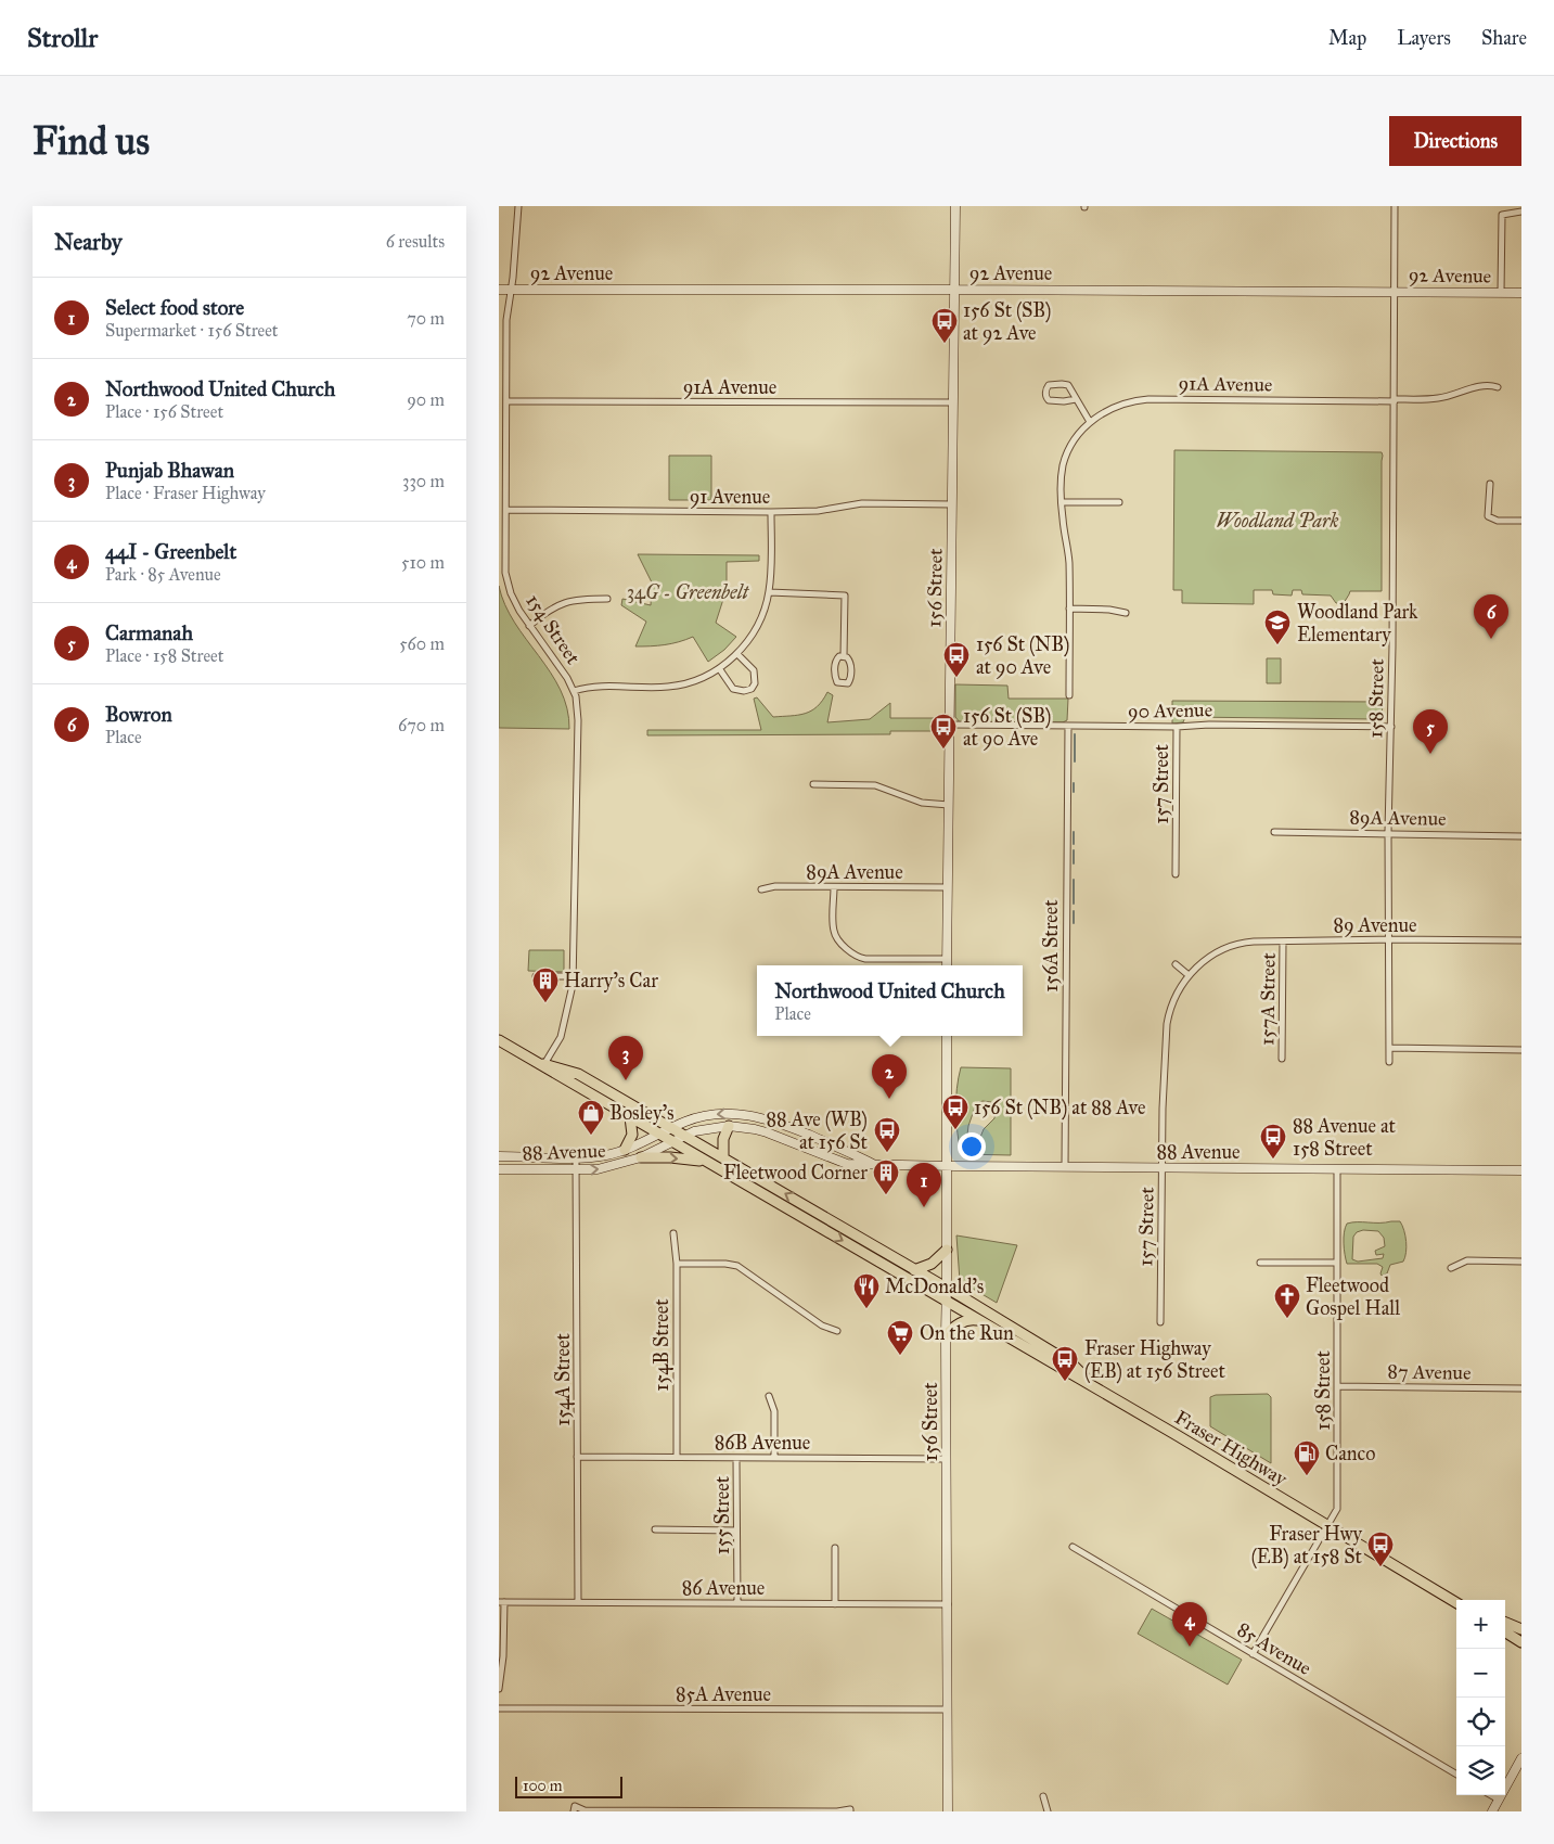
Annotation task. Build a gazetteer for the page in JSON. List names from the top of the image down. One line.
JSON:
{"streets":{"main road":["92 Avenue","156 Street","88 Avenue","Fraser Highway"],"street":["91A Avenue","91 Avenue","154 Street","158 Street","90 Avenue","157 Street","89A Avenue","89 Avenue","156A Street","157A Street","154B Street","87 Avenue","154A Street","86B Avenue","155 Street","86 Avenue","85 Avenue","85A Avenue"]},"crossings":[["92 Avenue","156 Street"],["92 Avenue","154 Street"],["92 Avenue","158 Street"],["91A Avenue","156 Street"],["91A Avenue","154 Street"],["91A Avenue","158 Street"],["91 Avenue","156 Street"],["91 Avenue","154 Street"],["156 Street","90 Avenue"],["156 Street","89A Avenue"],["156 Street","88 Avenue"],["156 Street","86B Avenue"],["156 Street","Fraser Highway"],["156 Street","86 Avenue"],["156 Street","85A Avenue"],["154 Street","Fraser Highway"],["158 Street","90 Avenue"],["158 Street","89A Avenue"],["158 Street","89 Avenue"],["158 Street","88 Avenue"],["158 Street","87 Avenue"],["158 Street","Fraser Highway"],["158 Street","85 Avenue"],["90 Avenue","157 Street"],["90 Avenue","156A Street"],["157 Street","89 Avenue"],["157 Street","88 Avenue"],["89 Avenue","157A Street"],["156A Street","88 Avenue"],["88 Avenue","154A Street"],["88 Avenue","Fraser Highway"],["154B Street","86B Avenue"],["154A Street","86B Avenue"],["154A Street","86 Avenue"],["86B Avenue","155 Street"],["155 Street","86 Avenue"]],"parks":["Woodland Park","34G - Greenbelt"],"places":{"bus stop":["156 St (SB) at 92 Ave","156 St (NB) at 90 Ave","156 St (SB) at 90 Ave","156 St (NB) at 88 Ave","88 Ave (WB) at 156 St","88 Avenue at 158 Street","Fraser Highway (EB) at 156 Street","Fraser Hwy (EB) at 158 St"],"school or university":["Woodland Park Elementary"],"building":["Harry's Car","Fleetwood Corner"],"shop":["Bosley's"],"restaurant":["McDonald's"],"church":["Fleetwood Gospel Hall"],"supermarket":["On the Run"],"fuel station":["Canco"]},"scale_bar":"100 m","page":{"header":"Strollr","nav":["Map","Layers","Share"],"buttons":"Directions","title":"Find us","heading":["Nearby","6 results"],"list":[{"mark":"1","name":"Select food store","note":"Supermarket · 156 Street","value":"70 m"},{"mark":"2","name":"Northwood United Church","note":"Place · 156 Street","value":"90 m"},{"mark":"3","name":"Punjab Bhawan","note":"Place · Fraser Highway","value":"330 m"},{"mark":"4","name":"44I - Greenbelt","note":"Park · 85 Avenue","value":"510 m"},{"mark":"5","name":"Carmanah","note":"Place · 158 Street","value":"560 m"},{"mark":"6","name":"Bowron","note":"Place","value":"670 m"}],"pins":["6","5","3","2","1","4"],"popup":["Northwood United Church","Place"],"map_buttons":["+","−"],"scale":"100 m"}}
